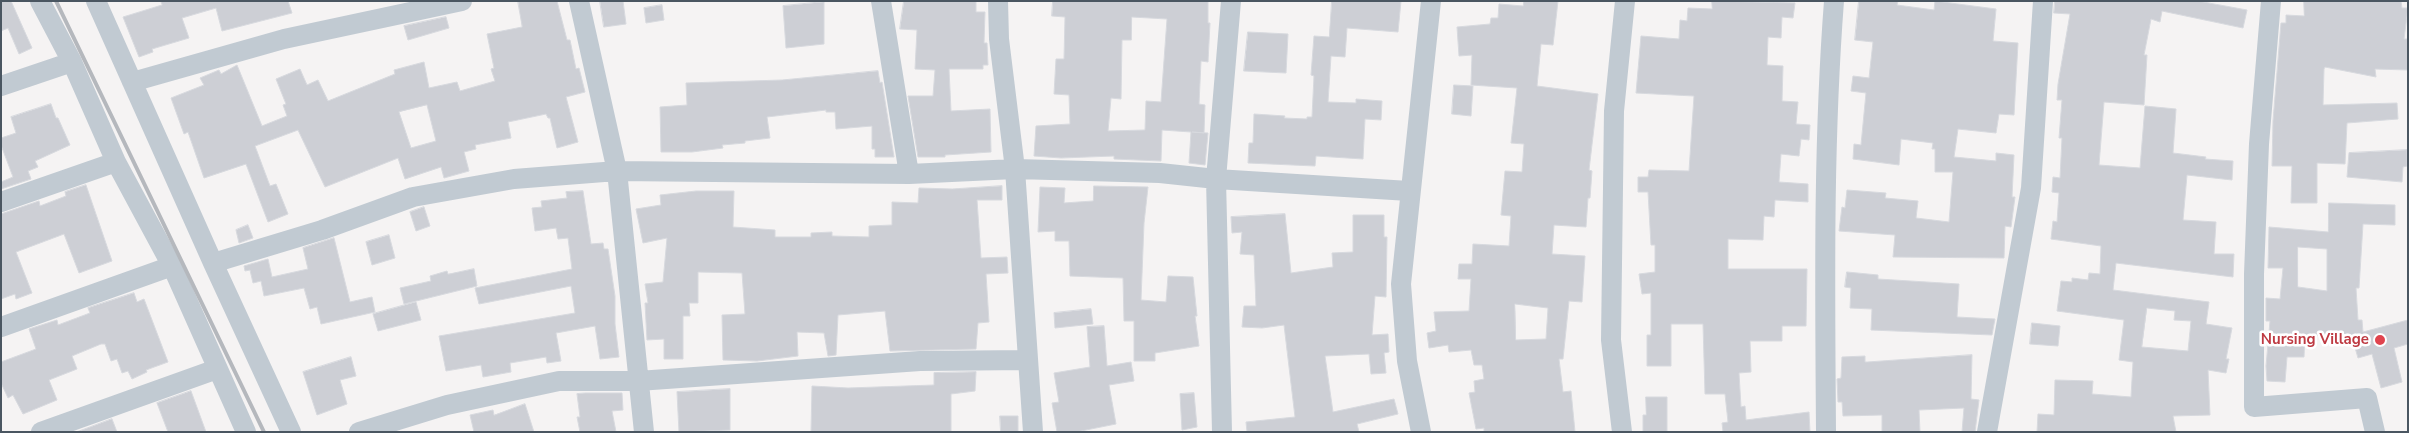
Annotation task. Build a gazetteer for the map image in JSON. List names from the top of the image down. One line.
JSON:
{"places":["Nursing Village"]}
